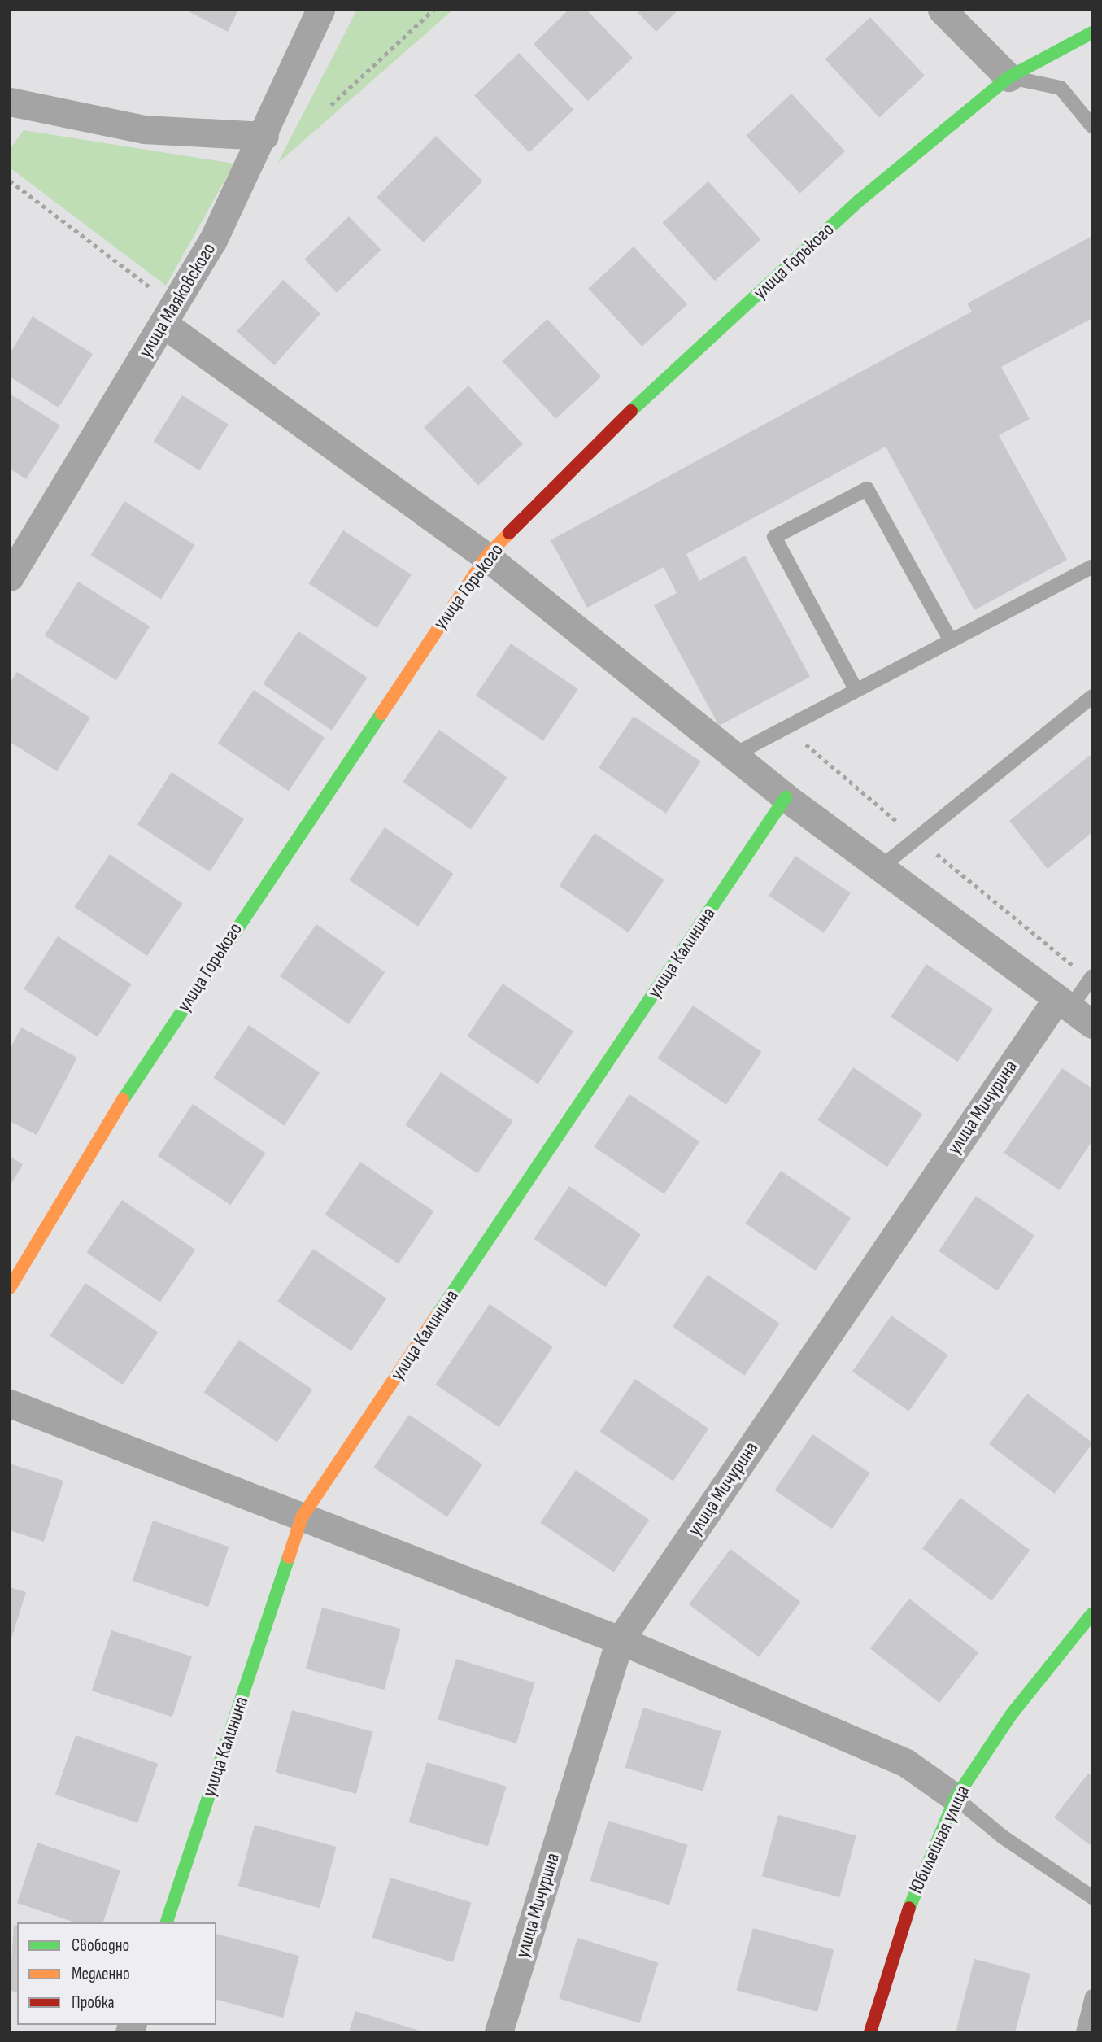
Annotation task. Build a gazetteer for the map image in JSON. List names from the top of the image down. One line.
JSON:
{"streets":{"street":["улица Горького","улица Маяковского","улица Калинина","улица Мичурина","Юбилейная улица"]},"legend":["Свободно","Медленно","Пробка"]}
